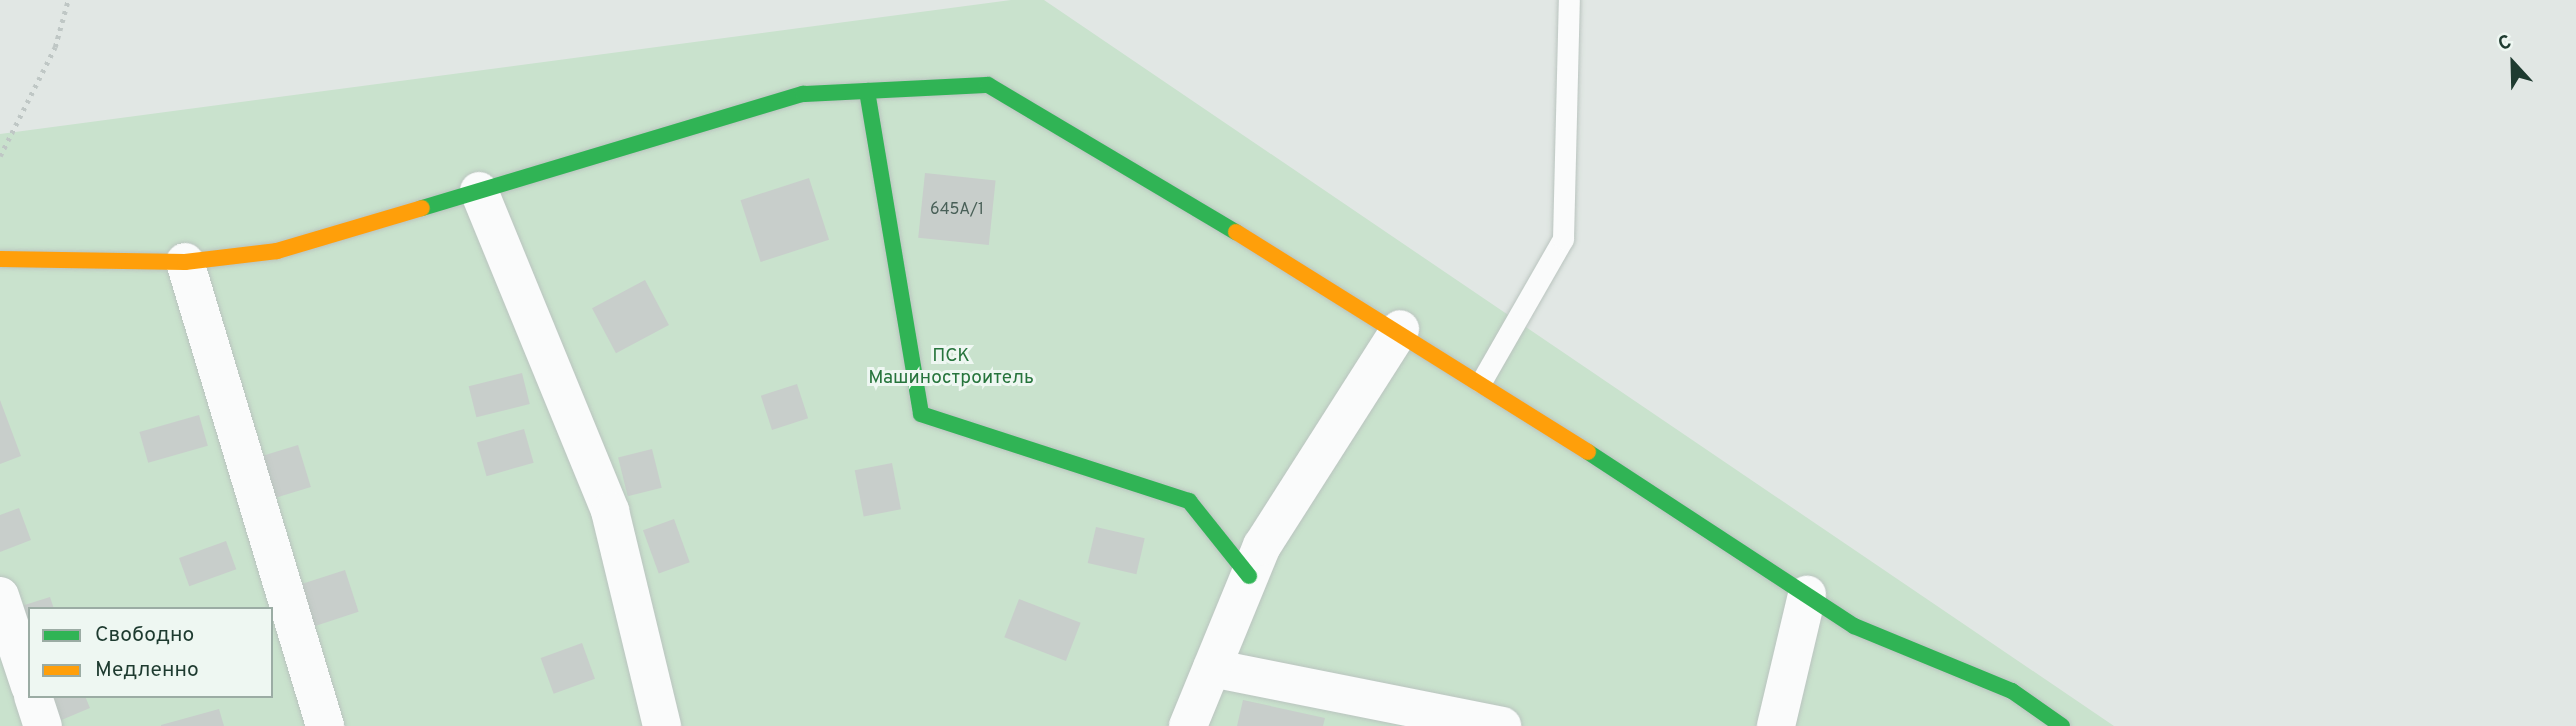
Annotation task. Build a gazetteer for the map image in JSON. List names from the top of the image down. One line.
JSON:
{"parks":["ПСК Машиностроитель"],"house_numbers":["645А/1"],"legend":["Свободно","Медленно"],"north":"top"}
